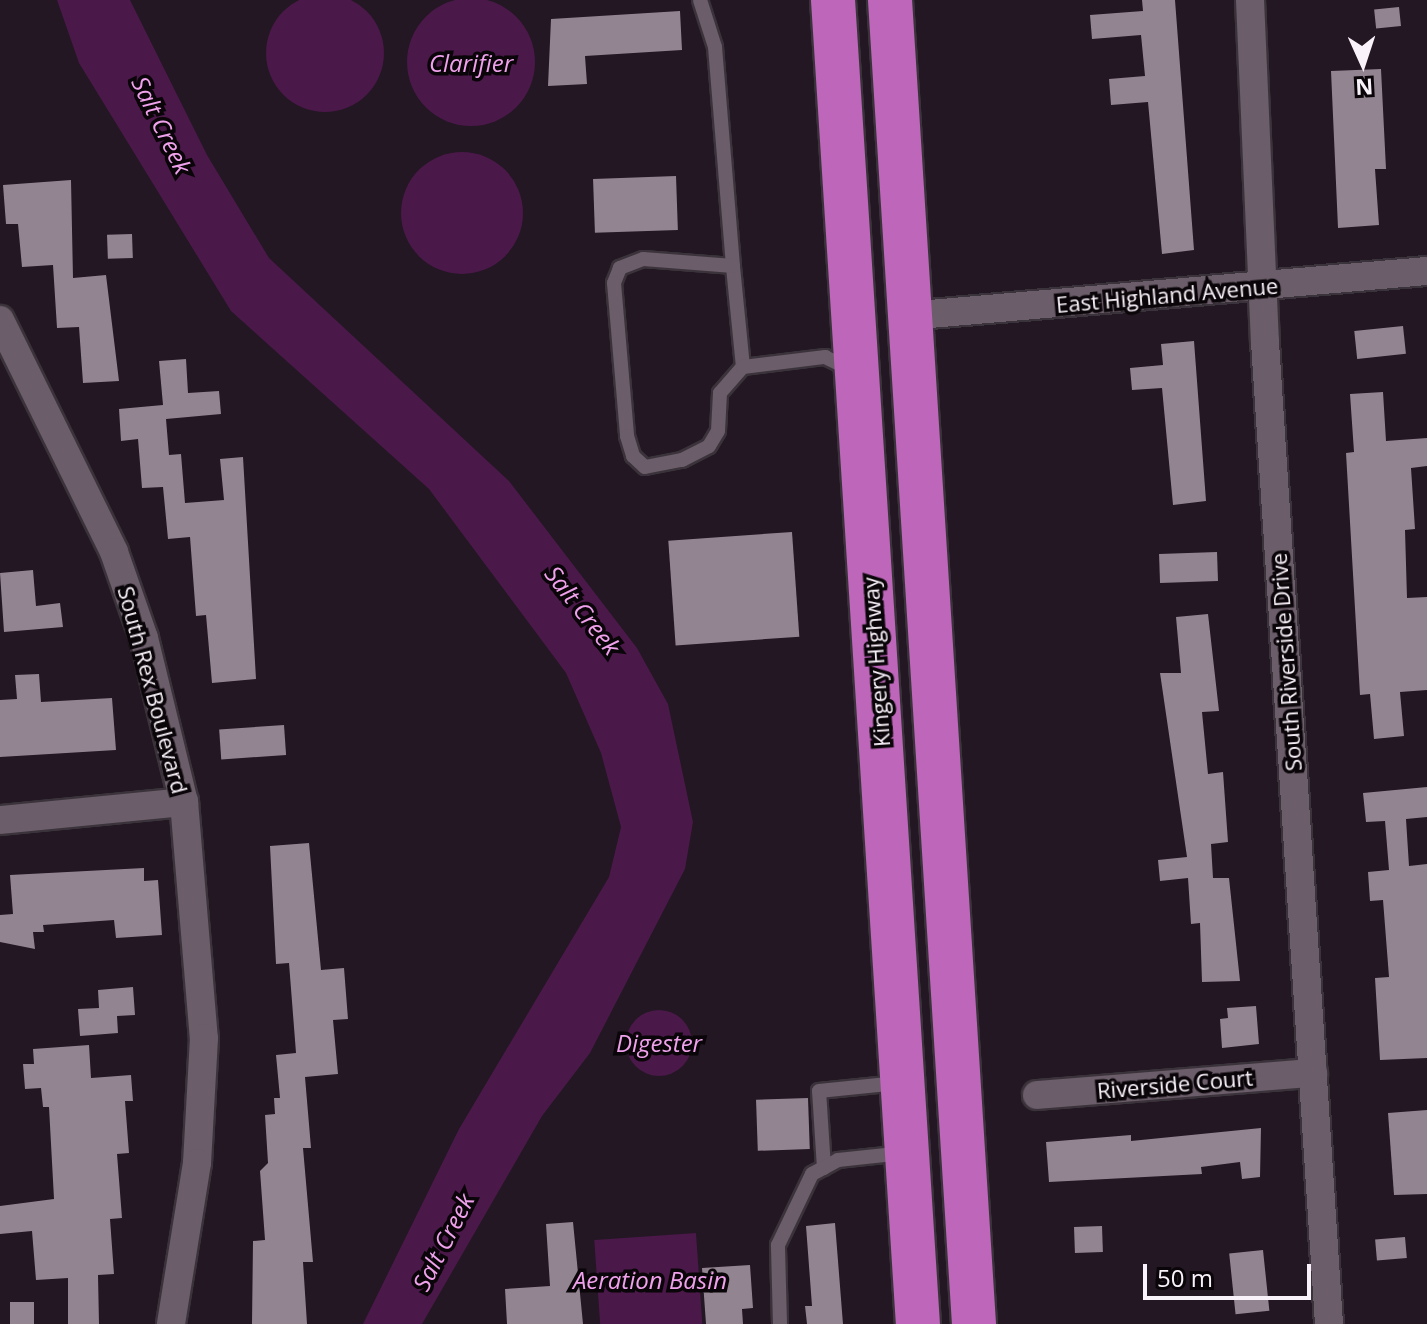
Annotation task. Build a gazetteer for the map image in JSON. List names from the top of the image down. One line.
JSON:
{"streets":{"highway":["Kingery Highway"],"street":["East Highland Avenue","South Riverside Drive","South Rex Boulevard","Riverside Court"]},"crossings":[["East Highland Avenue","South Riverside Drive"],["South Riverside Drive","Riverside Court"]],"water":["Clarifier","Salt Creek","Digester","Aeration Basin"],"scale_bar":"50 m","north":"bottom"}
